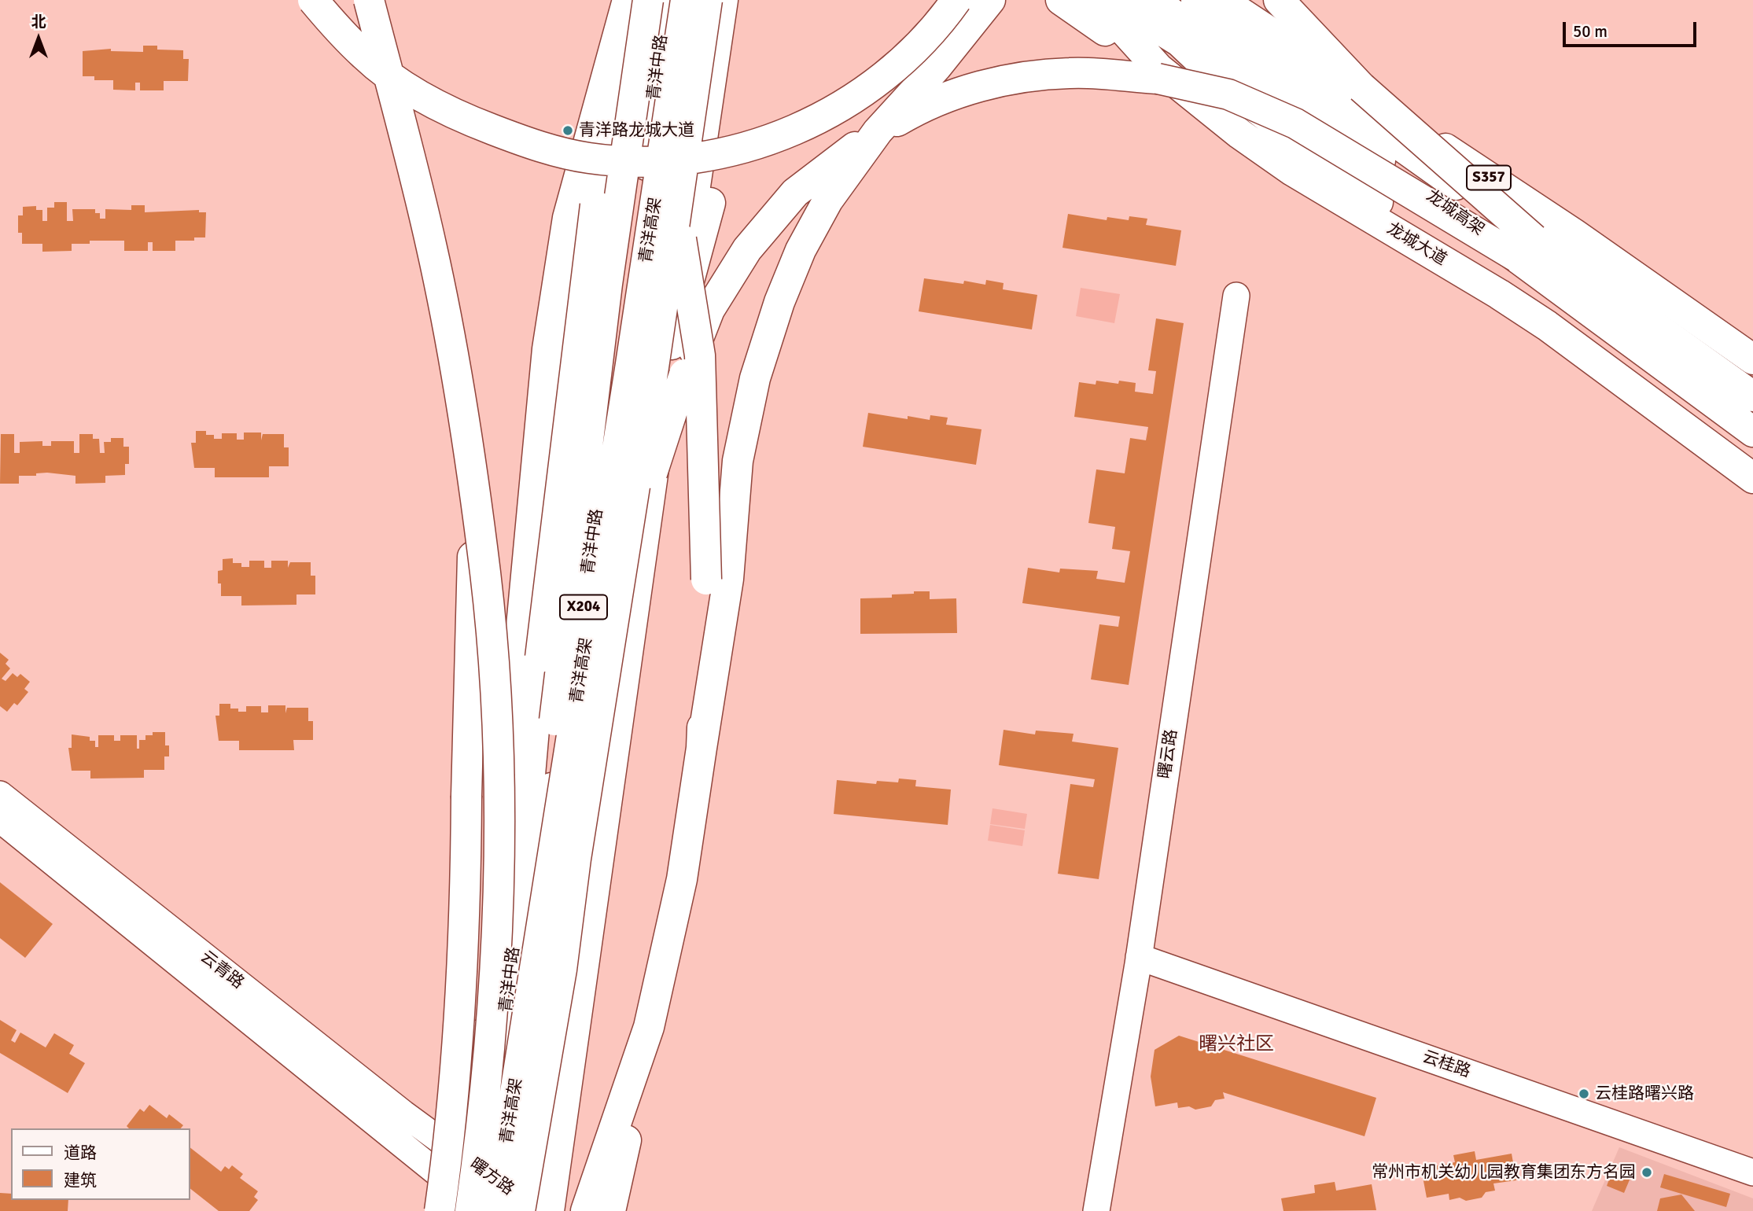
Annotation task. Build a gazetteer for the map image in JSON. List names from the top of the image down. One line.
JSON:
{"streets":{"main road":["青洋中路","S357","龙城高架","青洋高架","龙城大道","X204"],"street":["曙云路","云青路","云桂路","曙方路"]},"crossings":[["青洋中路","青洋高架"],["青洋中路","云青路"],["青洋中路","曙方路"],["青洋高架","云青路"],["曙云路","云桂路"],["云青路","曙方路"]],"districts":["曙兴社区"],"places":["青洋路龙城大道","云桂路曙兴路","常州市机关幼儿园教育集团东方名园"],"legend":["道路","建筑"],"scale_bar":"50 m","north":"top"}
